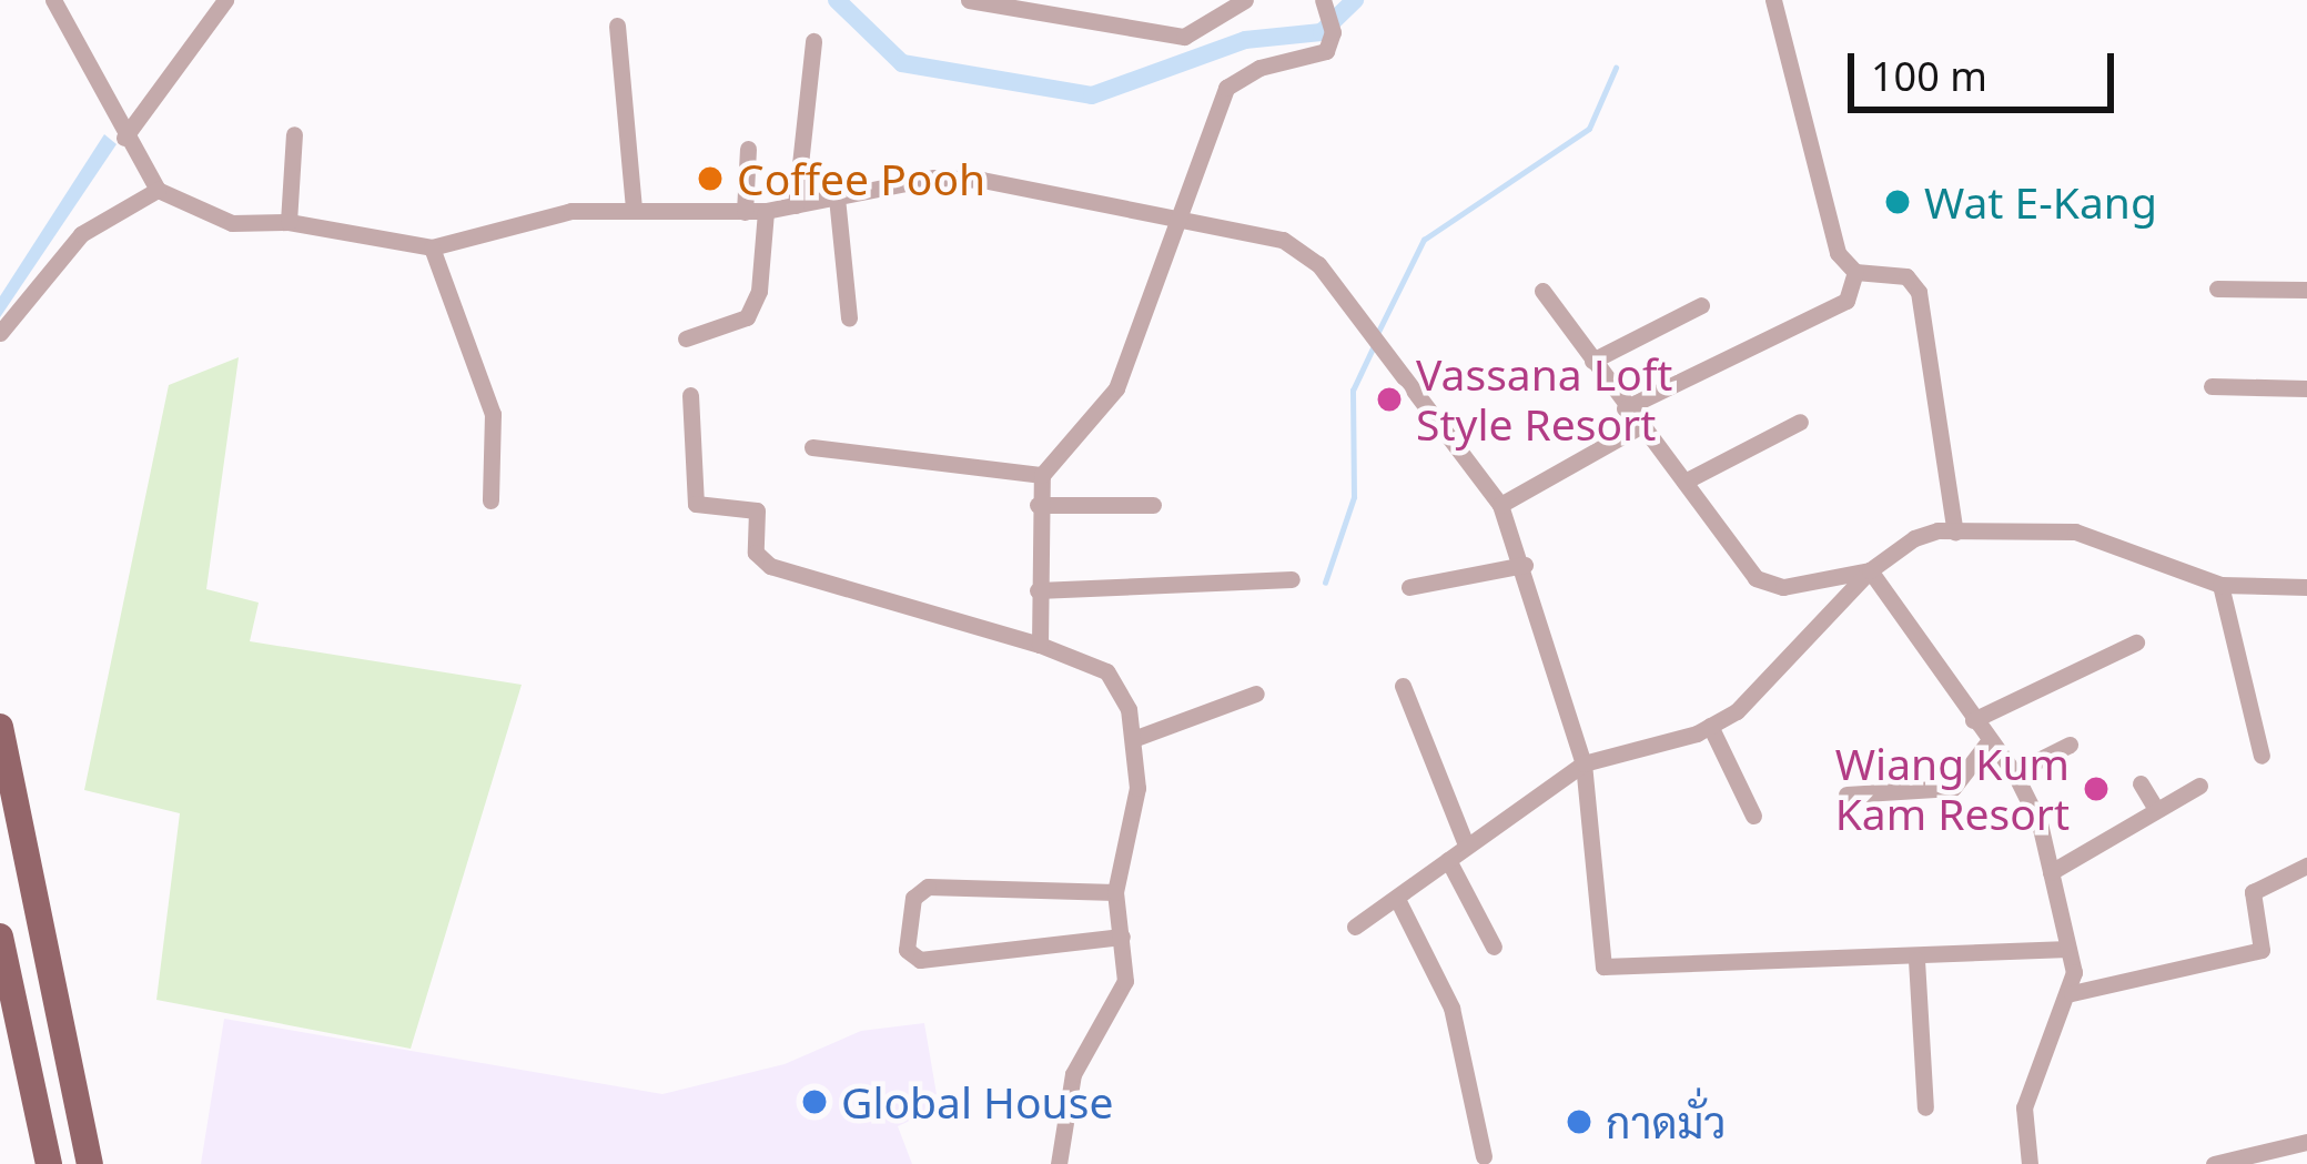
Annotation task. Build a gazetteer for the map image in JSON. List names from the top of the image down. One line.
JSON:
{"places":["Coffee Pooh","Wat E-Kang","Vassana Loft Style Resort","Wiang Kum Kam Resort","Global House","กาดมั่ว"],"scale_bar":"100 m"}
